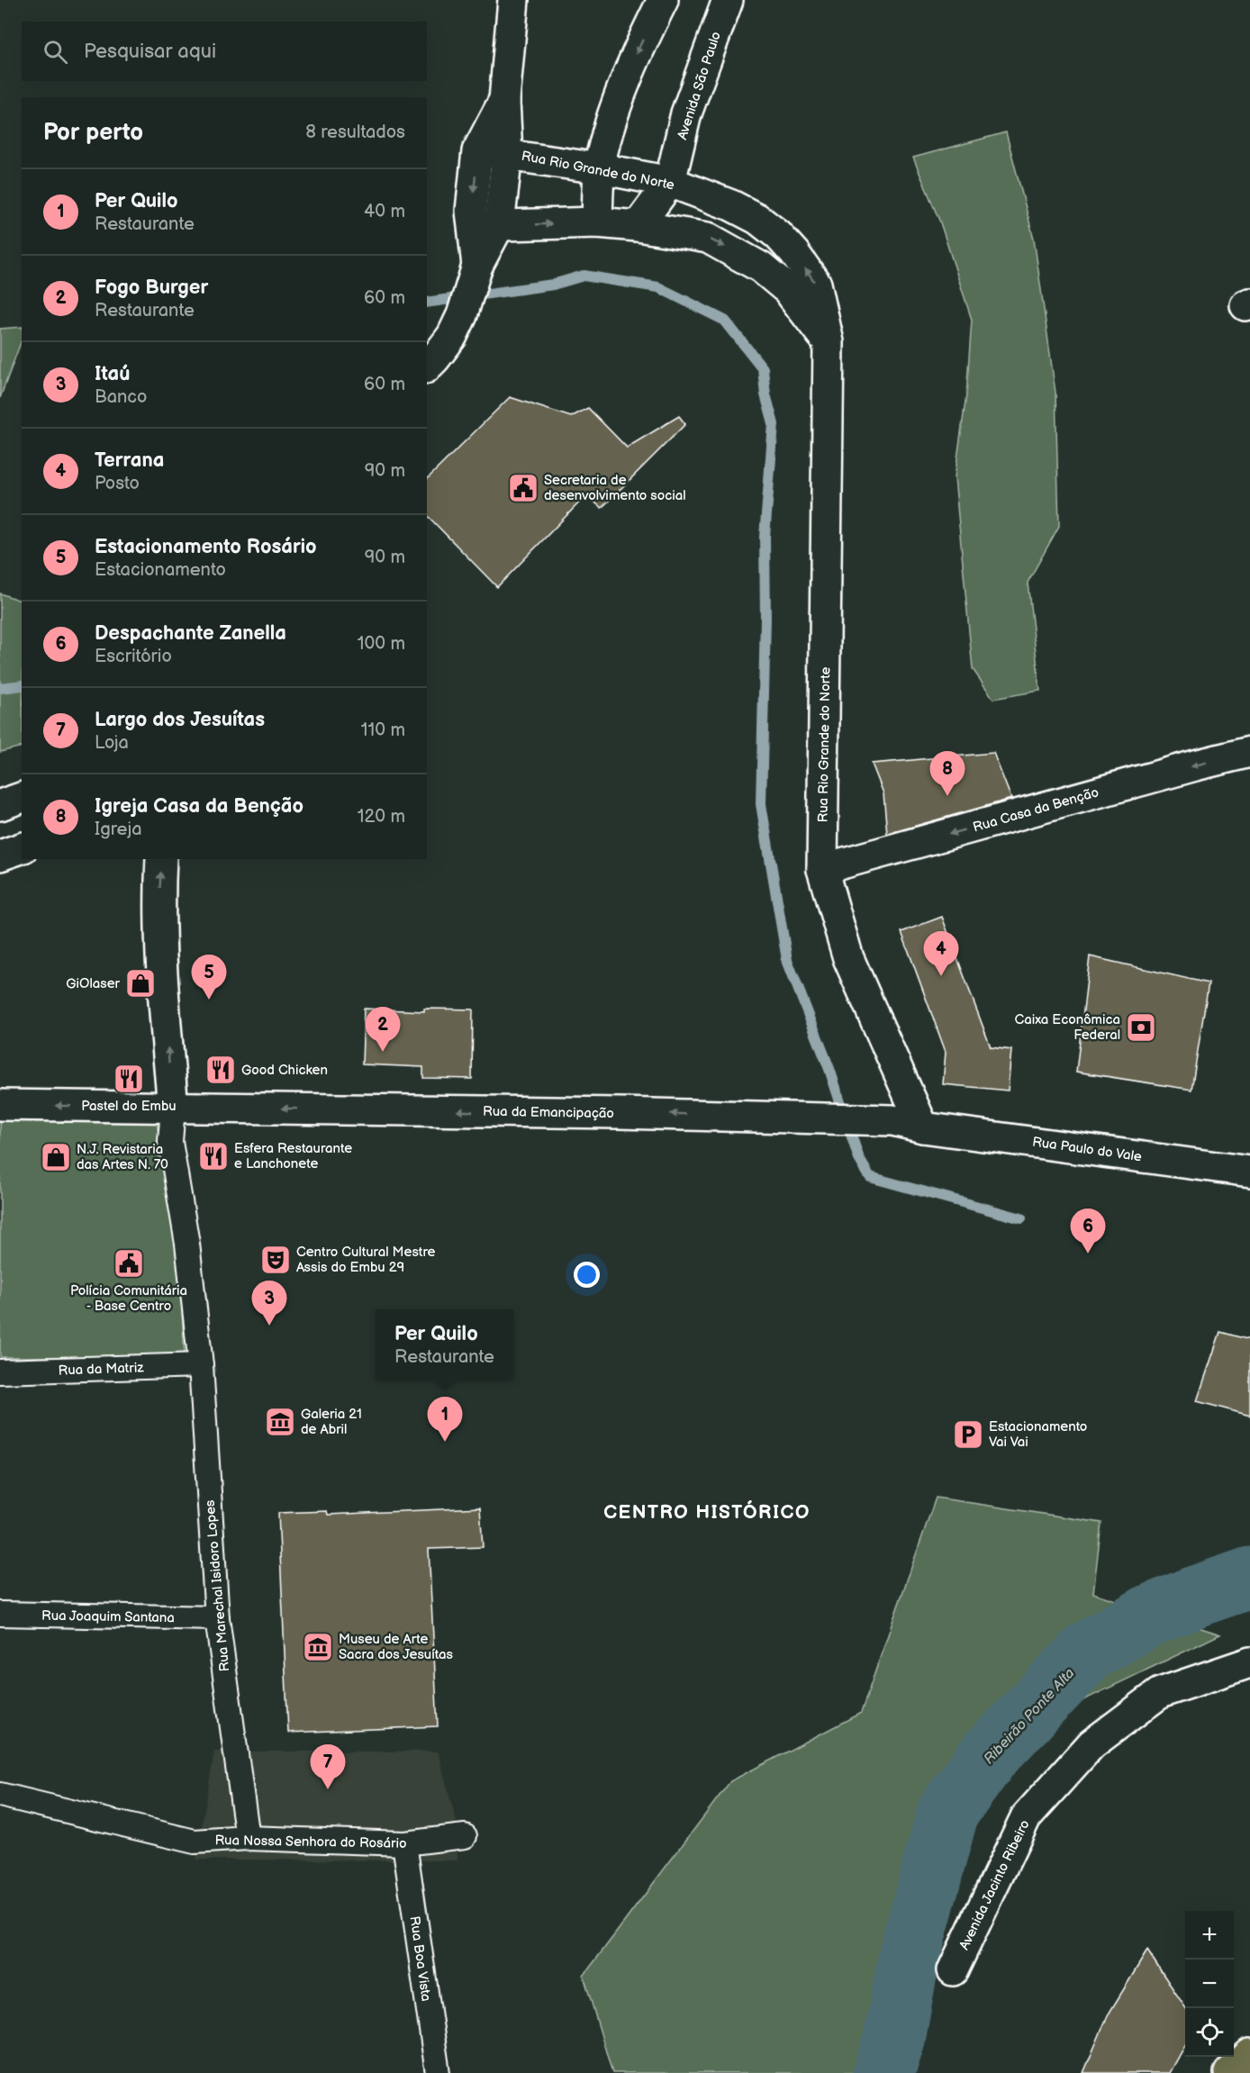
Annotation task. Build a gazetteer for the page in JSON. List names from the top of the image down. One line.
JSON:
{"streets":{"street":["Avenida São Paulo","Rua Rio Grande do Norte","Rua Casa da Benção","Rua da Emancipação","Rua Paulo do Vale","Rua da Matriz","Rua Marechal Isidoro Lopes","Rua Joaquim Santana","Rua Nossa Senhora do Rosário","Avenida Jacinto Ribeiro","Rua Boa Vista"]},"crossings":[["Avenida São Paulo","Rua Rio Grande do Norte"],["Rua Rio Grande do Norte","Rua Casa da Benção"],["Rua Rio Grande do Norte","Rua da Emancipação"],["Rua Rio Grande do Norte","Rua Paulo do Vale"],["Rua da Emancipação","Rua Paulo do Vale"],["Rua da Emancipação","Rua Marechal Isidoro Lopes"],["Rua da Matriz","Rua Marechal Isidoro Lopes"],["Rua Marechal Isidoro Lopes","Rua Joaquim Santana"],["Rua Marechal Isidoro Lopes","Rua Nossa Senhora do Rosário"],["Rua Nossa Senhora do Rosário","Rua Boa Vista"]],"one_way":["Rua Casa da Benção","Rua da Emancipação"],"districts":["CENTRO HISTÓRICO"],"water":["Ribeirão Ponte Alta"],"places":{"public building":["Secretaria de desenvolvimento social","Polícia Comunitária - Base Centro"],"shop":["GiOlaser","N.J. Revistaria das Artes N. 70"],"bank":["Caixa Econômica Federal"],"restaurant":["Good Chicken","Pastel do Embu","Esfera Restaurante e Lanchonete"],"theatre":["Centro Cultural Mestre Assis do Embu 29"],"museum":["Galeria 21 de Abril","Museu de Arte Sacra dos Jesuítas"],"parking":["Estacionamento Vai Vai"]},"page":{"search":"Pesquisar aqui","heading":["Por perto","8 resultados"],"list":[{"mark":"1","name":"Per Quilo","note":"Restaurante","value":"40 m"},{"mark":"2","name":"Fogo Burger","note":"Restaurante","value":"60 m"},{"mark":"3","name":"Itaú","note":"Banco","value":"60 m"},{"mark":"4","name":"Terrana","note":"Posto","value":"90 m"},{"mark":"5","name":"Estacionamento Rosário","note":"Estacionamento","value":"90 m"},{"mark":"6","name":"Despachante Zanella","note":"Escritório","value":"100 m"},{"mark":"7","name":"Largo dos Jesuítas","note":"Loja","value":"110 m"},{"mark":"8","name":"Igreja Casa da Benção","note":"Igreja","value":"120 m"}],"pins":["8","4","5","2","6","3","1","7"],"popup":["Per Quilo","Restaurante"],"map_buttons":["+","−"]}}
